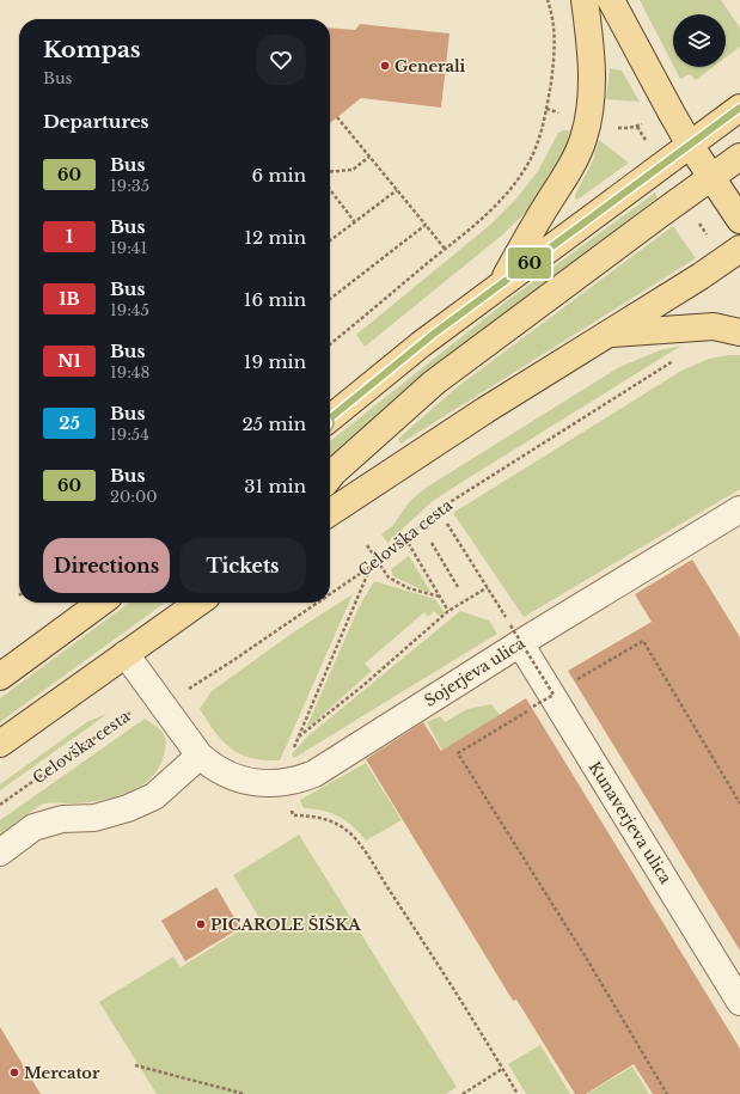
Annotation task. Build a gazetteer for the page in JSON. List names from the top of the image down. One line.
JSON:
{"streets":{"street":["Sojerjeva ulica","Kunaverjeva ulica"],"path":["Celovška cesta"]},"crossings":[["Celovška cesta","Sojerjeva ulica"],["Sojerjeva ulica","Kunaverjeva ulica"]],"places":["Generali","PICAROLE ŠIŠKA","Mercator"],"lines":["bus line 60"],"page":{"on_map":"60","heading":[["Kompas","Bus"],"Departures"],"list":[{"mark":"60","name":"Bus","note":"19:35","value":"6 min"},{"mark":"1","name":"Bus","note":"19:41","value":"12 min"},{"mark":"1B","name":"Bus","note":"19:45","value":"16 min"},{"mark":"N1","name":"Bus","note":"19:48","value":"19 min"},{"mark":"25","name":"Bus","note":"19:54","value":"25 min"},{"mark":"60","name":"Bus","note":"20:00","value":"31 min"}],"buttons":["Directions","Tickets"]}}
